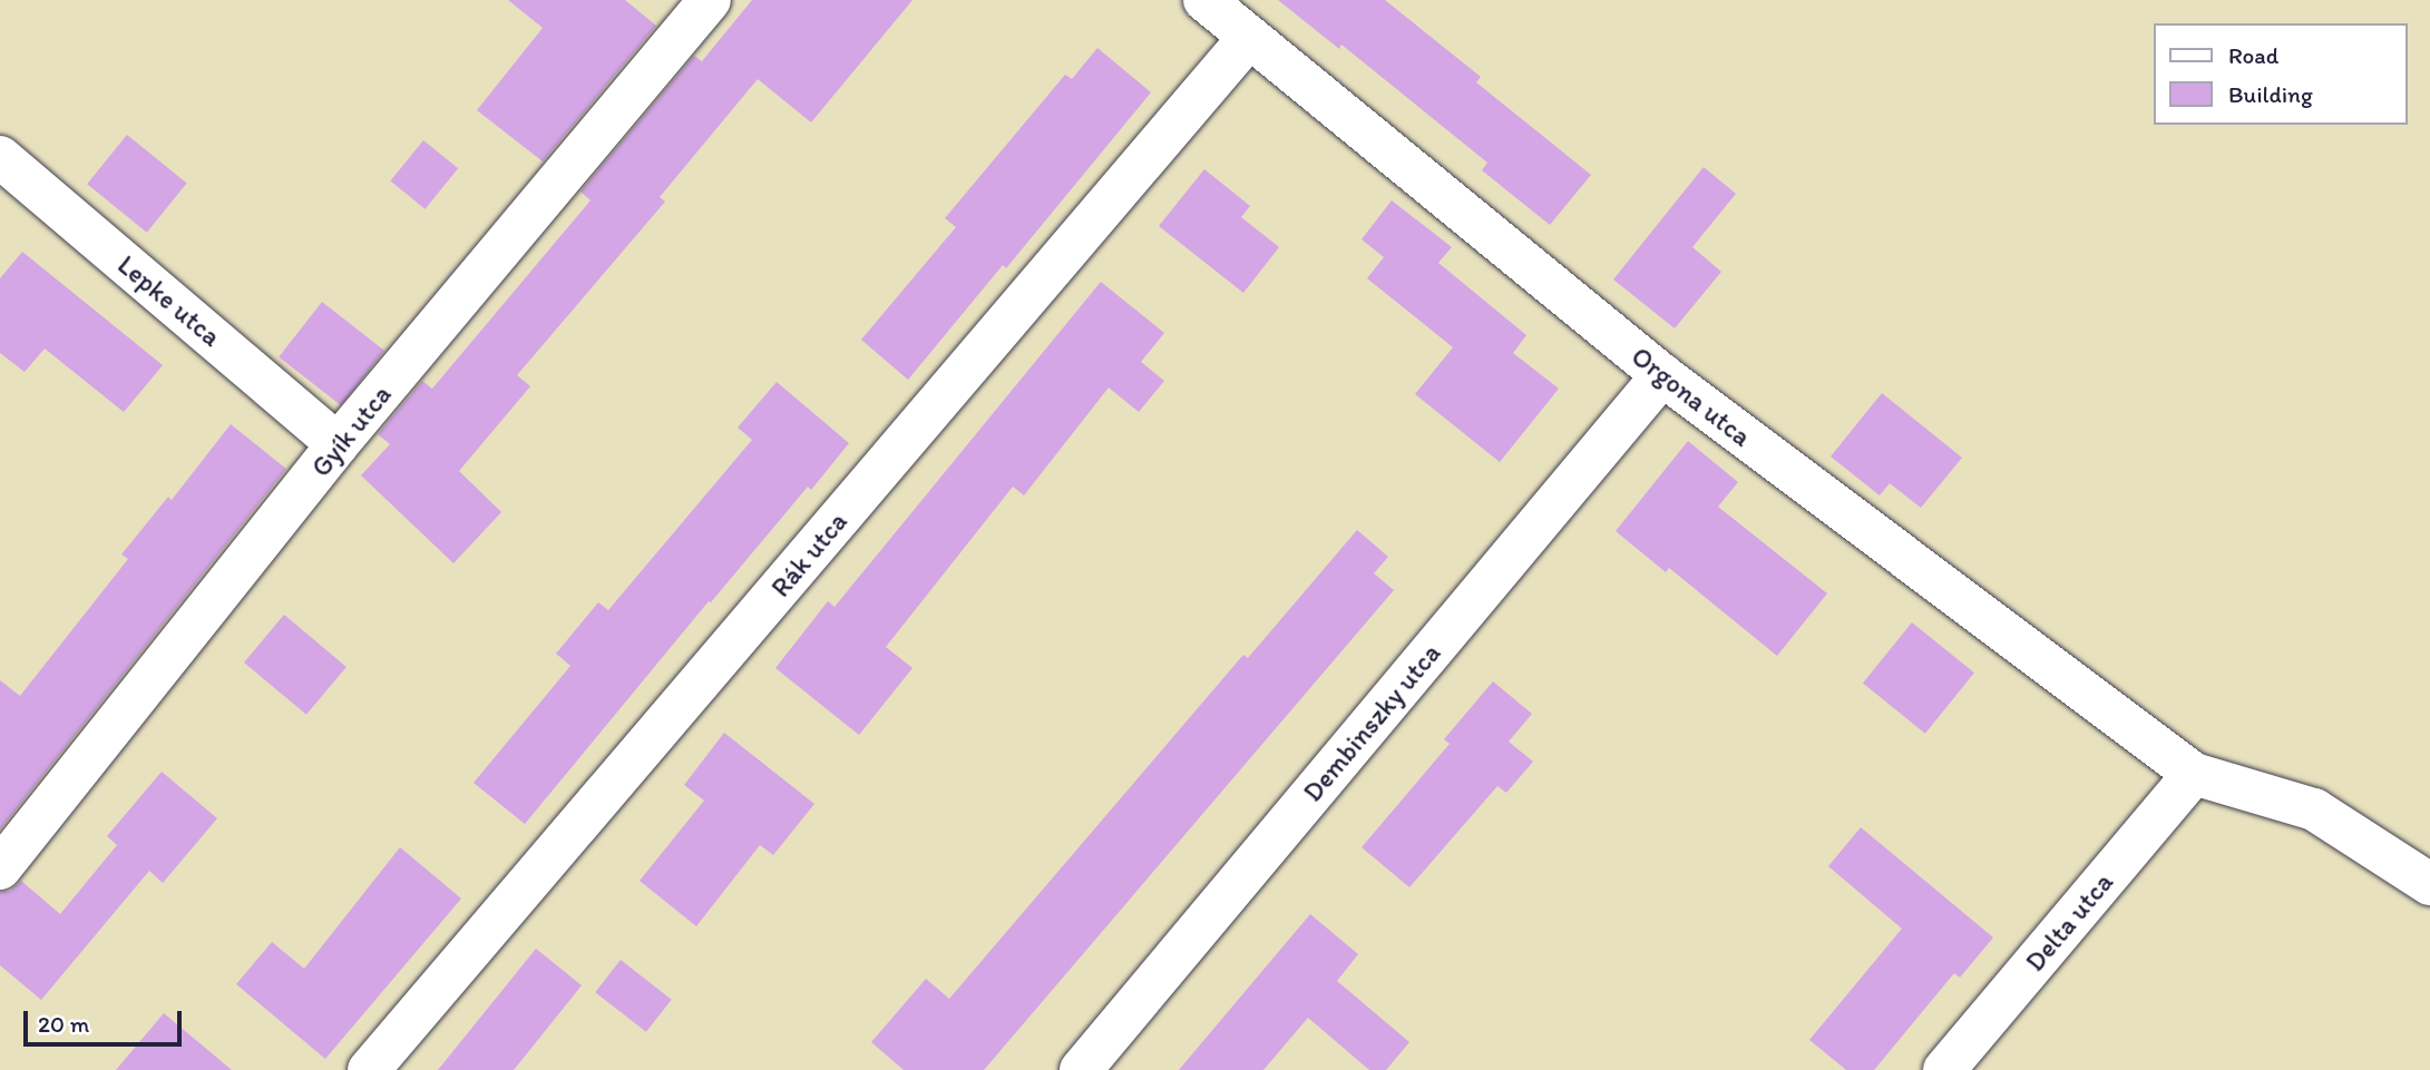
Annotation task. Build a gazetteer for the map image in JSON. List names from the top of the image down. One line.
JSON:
{"streets":{"street":["Lepke utca","Orgona utca","Gyík utca","Rák utca","Dembinszky utca","Delta utca"]},"crossings":[["Lepke utca","Gyík utca"],["Orgona utca","Rák utca"],["Orgona utca","Dembinszky utca"],["Orgona utca","Delta utca"]],"legend":["Road","Building"],"scale_bar":"20 m"}
